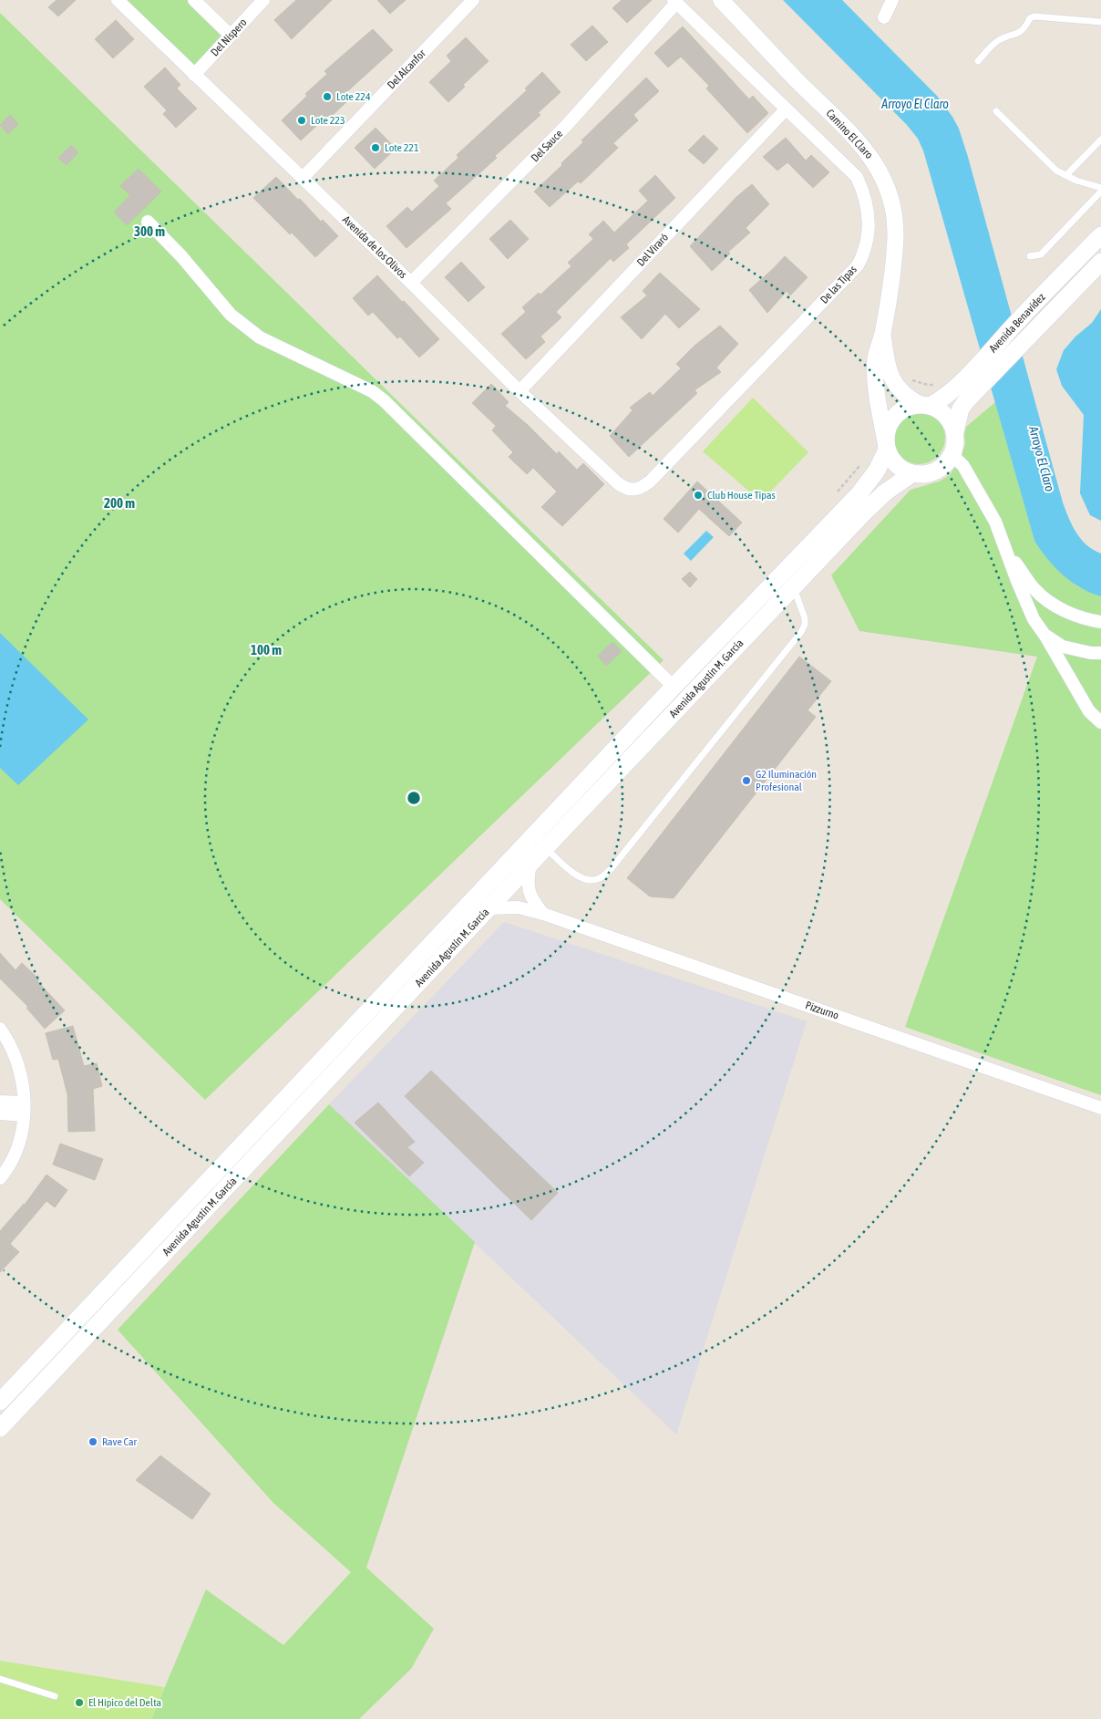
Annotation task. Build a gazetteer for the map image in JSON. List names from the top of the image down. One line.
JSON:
{"streets":{"main road":["Avenida Benavídez","Avenida Agustín M. García"],"street":["Del Níspero","Del Alcanfor","Camino El Claro","Del Sauce","Avenida de los Olivos","Del Viraró","De las Tipas","Pizzurno"]},"crossings":[["Del Níspero","Avenida de los Olivos"],["Del Alcanfor","Avenida de los Olivos"],["Camino El Claro","Avenida Benavídez"],["Camino El Claro","Avenida Agustín M. García"],["Del Sauce","Avenida de los Olivos"],["Del Sauce","De las Tipas"],["Avenida de los Olivos","Del Viraró"],["Avenida de los Olivos","De las Tipas"],["Del Viraró","De las Tipas"],["Avenida Benavídez","Avenida Agustín M. García"],["Avenida Agustín M. García","Pizzurno"]],"water":["Arroyo El Claro"],"places":["Lote 224","Lote 223","Lote 221","Club House Tipas","G2 Iluminación Profesional","Rave Car","El Hípico del Delta"],"rings":["300 m","200 m","100 m"]}
